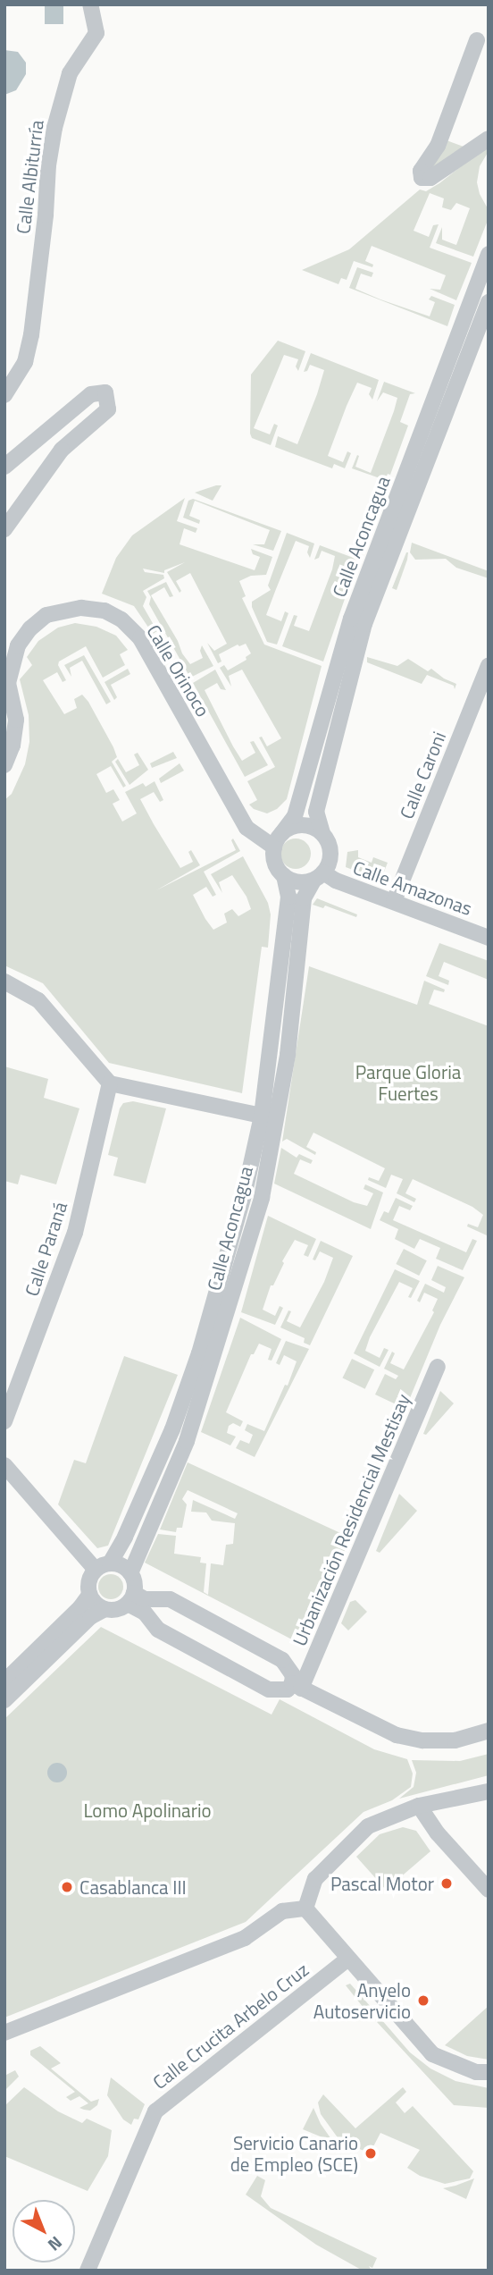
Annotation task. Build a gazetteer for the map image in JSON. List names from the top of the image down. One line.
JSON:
{"streets":{"street":["Calle Albiturría","Calle Aconcagua","Calle Orinoco","Calle Caroni","Calle Amazonas","Calle Paraná","Urbanización Residencial Mestisay","Calle Crucita Arbelo Cruz"]},"crossings":[["Calle Aconcagua","Calle Orinoco"],["Calle Aconcagua","Calle Amazonas"],["Calle Orinoco","Calle Amazonas"],["Calle Caroni","Calle Amazonas"]],"parks":["Parque Gloria Fuertes","Lomo Apolinario"],"places":["Pascal Motor","Casablanca III","Anyelo Autoservicio","Servicio Canario de Empleo (SCE)"],"north":"bottom right"}
